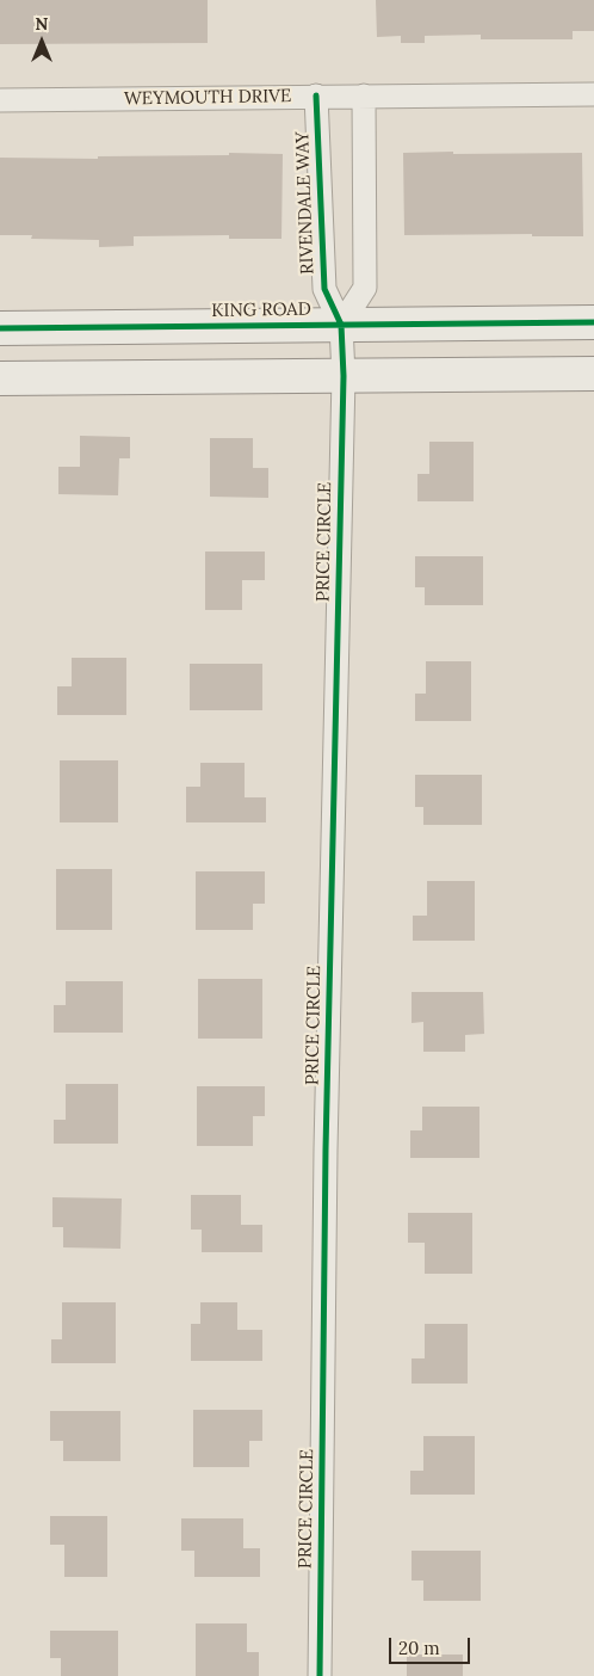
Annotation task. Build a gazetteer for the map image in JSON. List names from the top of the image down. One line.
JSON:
{"streets":{"street":["WEYMOUTH DRIVE","RIVENDALE WAY","KING ROAD","PRICE CIRCLE"]},"crossings":[["WEYMOUTH DRIVE","RIVENDALE WAY"],["RIVENDALE WAY","KING ROAD"],["RIVENDALE WAY","PRICE CIRCLE"]],"scale_bar":"20 m","north":"top"}
